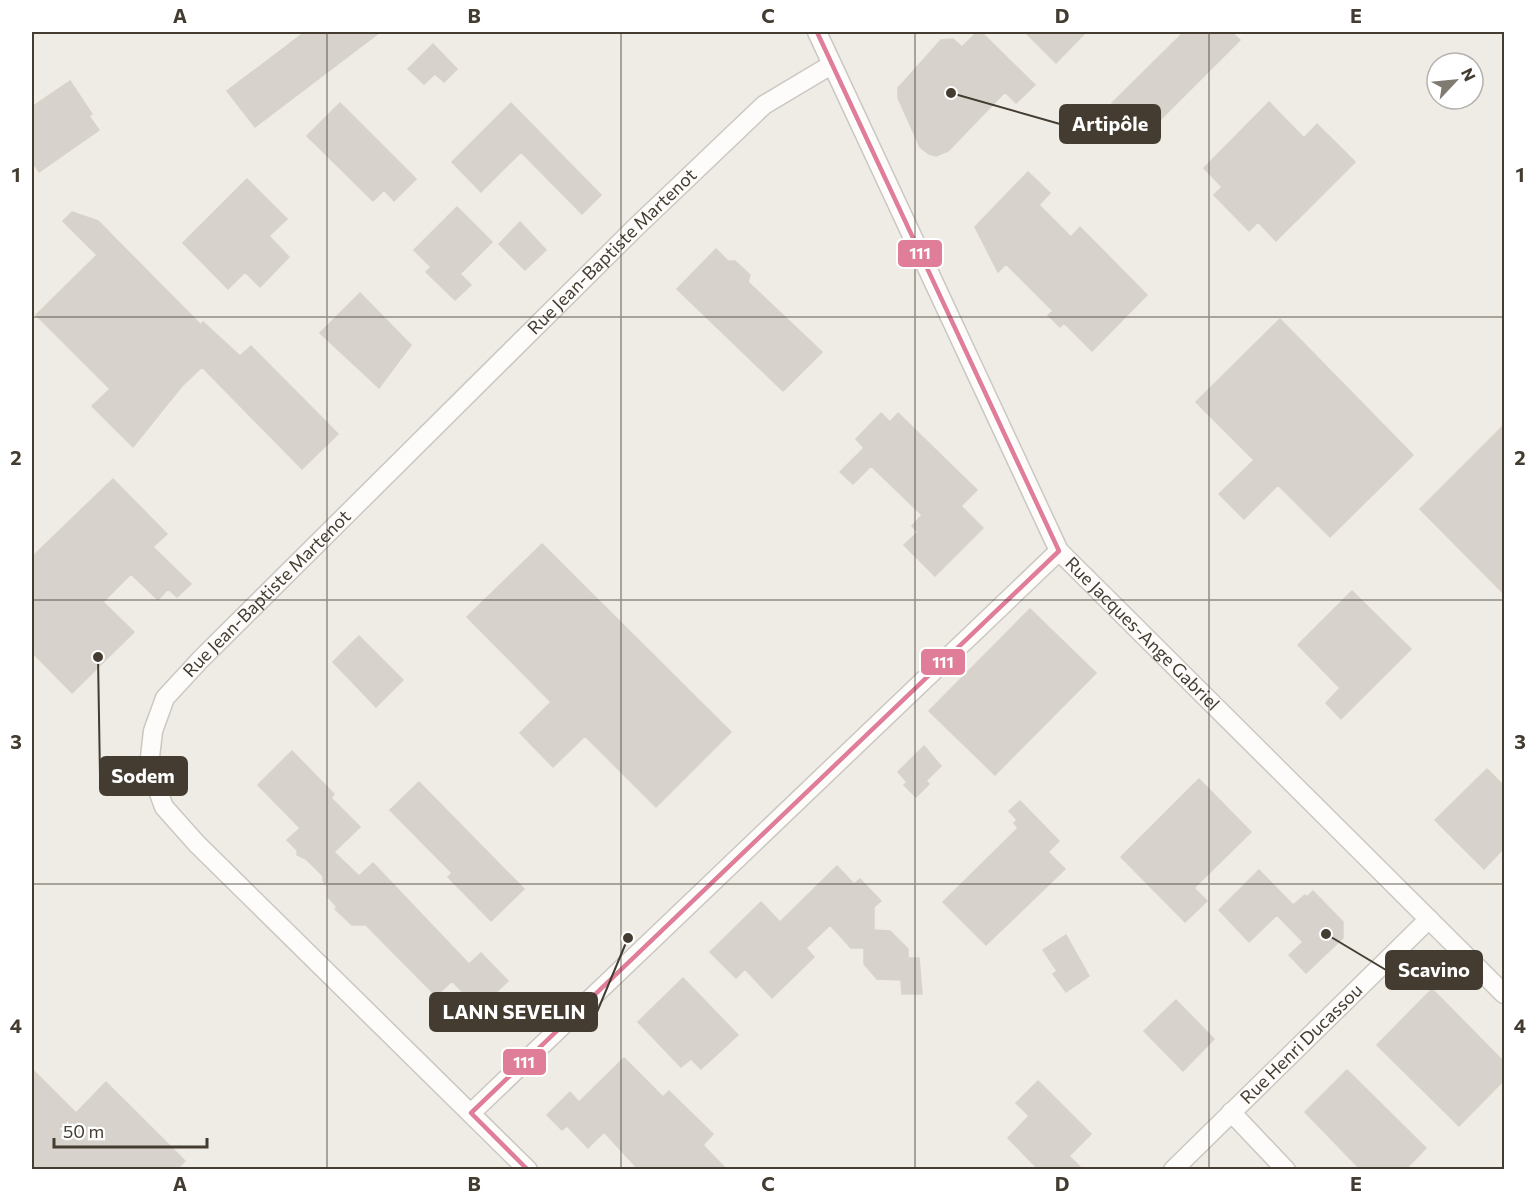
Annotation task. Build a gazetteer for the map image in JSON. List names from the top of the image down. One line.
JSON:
{"streets":{"street":["Rue Jean-Baptiste Martenot","Rue Jacques-Ange Gabriel","Rue Henri Ducassou"]},"crossings":[["Rue Jean-Baptiste Martenot","Rue Jacques-Ange Gabriel"],["Rue Jacques-Ange Gabriel","Rue Henri Ducassou"]],"places":["Artipôle","Sodem","Scavino","LANN SEVELIN"],"lines":["transit line 111"],"scale_bar":"50 m","north":"top right","grid":{"columns":["A","B","C","D","E"],"rows":["1","2","3","4"]}}
